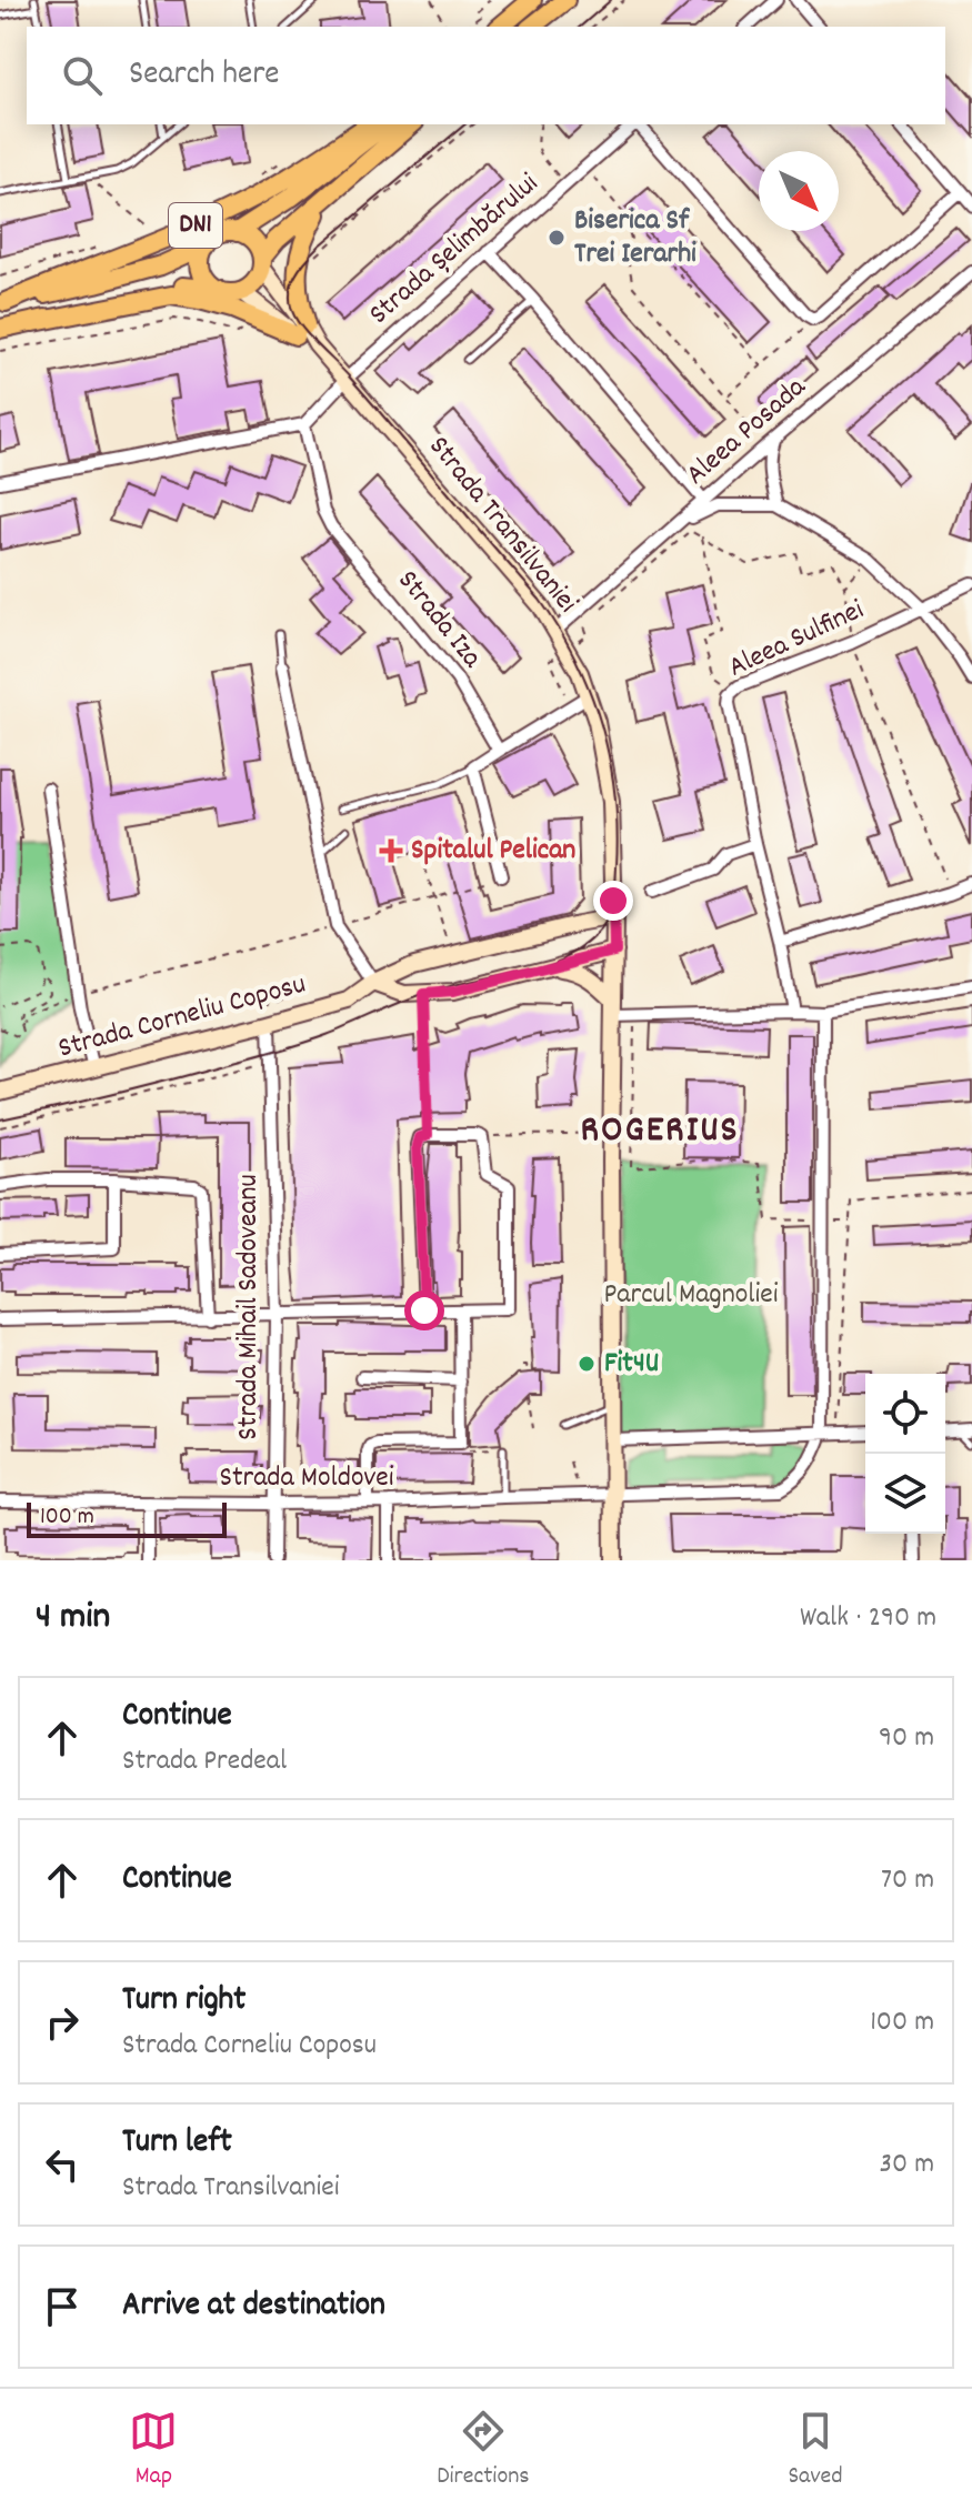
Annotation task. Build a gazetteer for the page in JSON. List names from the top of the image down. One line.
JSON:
{"streets":{"main road":["DN1","Strada Transilvaniei","Strada Corneliu Coposu"],"street":["Strada Șelimbărului","Aleea Posada","Strada Iza","Aleea Sulfinei","Strada Mihail Sadoveanu","Strada Moldovei"]},"crossings":[["DN1","Strada Transilvaniei"],["Strada Șelimbărului","Strada Transilvaniei"],["Aleea Posada","Strada Transilvaniei"],["Strada Transilvaniei","Strada Corneliu Coposu"],["Strada Transilvaniei","Strada Moldovei"],["Strada Corneliu Coposu","Strada Mihail Sadoveanu"],["Strada Mihail Sadoveanu","Strada Moldovei"]],"districts":["ROGERIUS"],"parks":["Parcul Magnoliei"],"places":{"other":["Biserica Sf Trei Ierarhi","Fit4U"],"health":["Spitalul Pelican"]},"scale_bar":"100 m","north":"bottom right","page":{"search":"Search here","scale":"100 m","heading":["4 min","Walk · 290 m"],"list":[["Continue","Strada Predeal","90 m"],["Continue","70 m"],["Turn right","Strada Corneliu Coposu","100 m"],["Turn left","Strada Transilvaniei","30 m"],"Arrive at destination"],"nav":["Map","Directions","Saved"]}}
